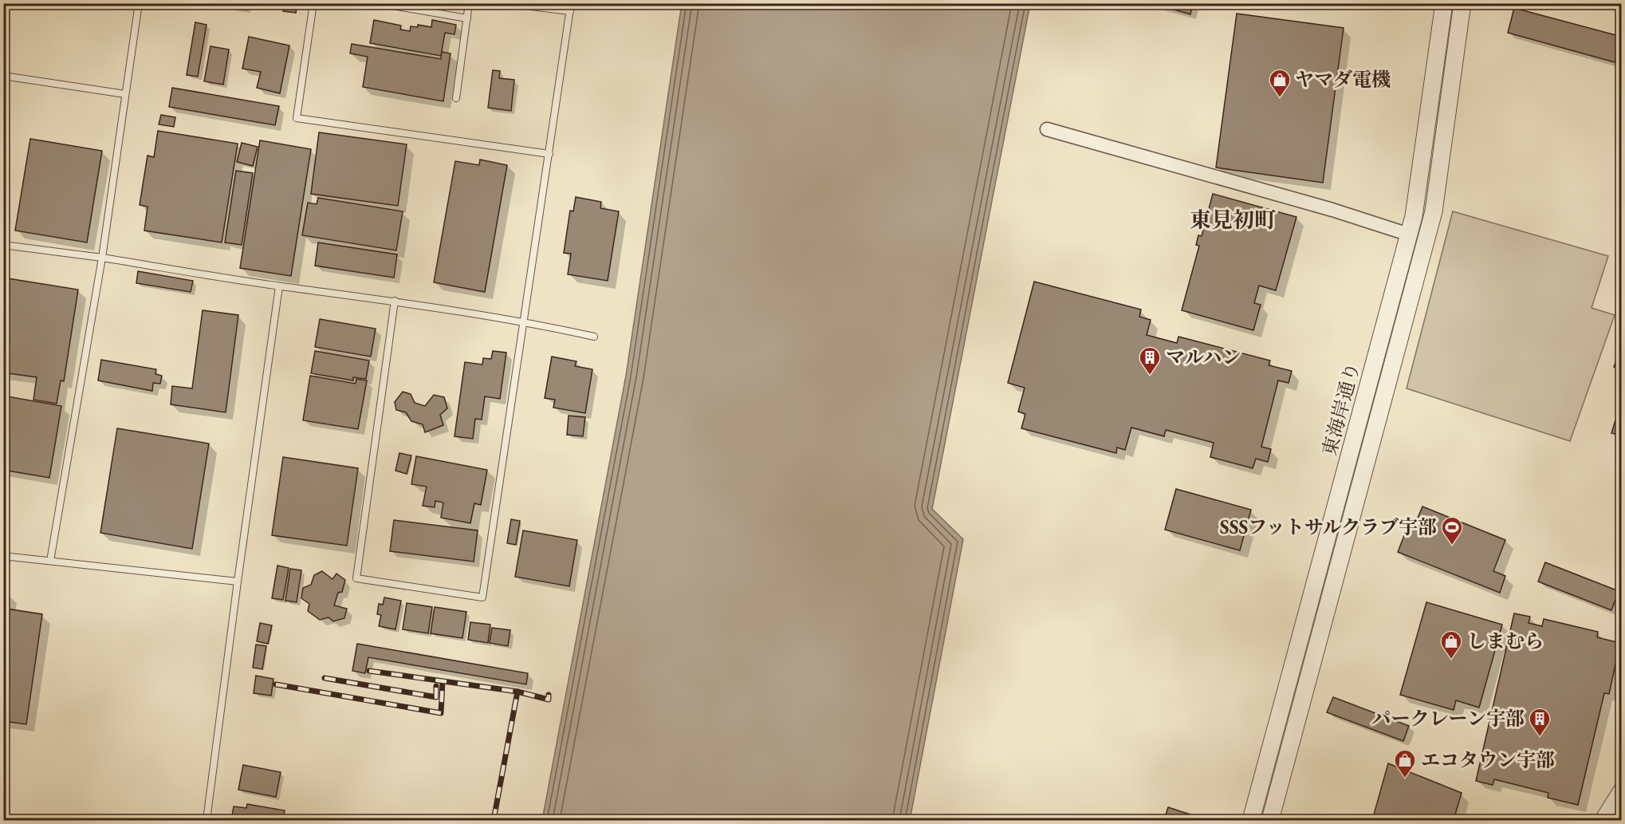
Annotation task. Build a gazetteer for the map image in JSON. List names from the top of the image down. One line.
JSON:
{"streets":{"street":["東海岸通り"]},"districts":["東見初町"],"places":{"shop":["ヤマダ電機","しまむら","エコタウン宇部"],"building":["マルハン","パークレーン宇部"],"sports":["SSSフットサルクラブ宇部"]}}
